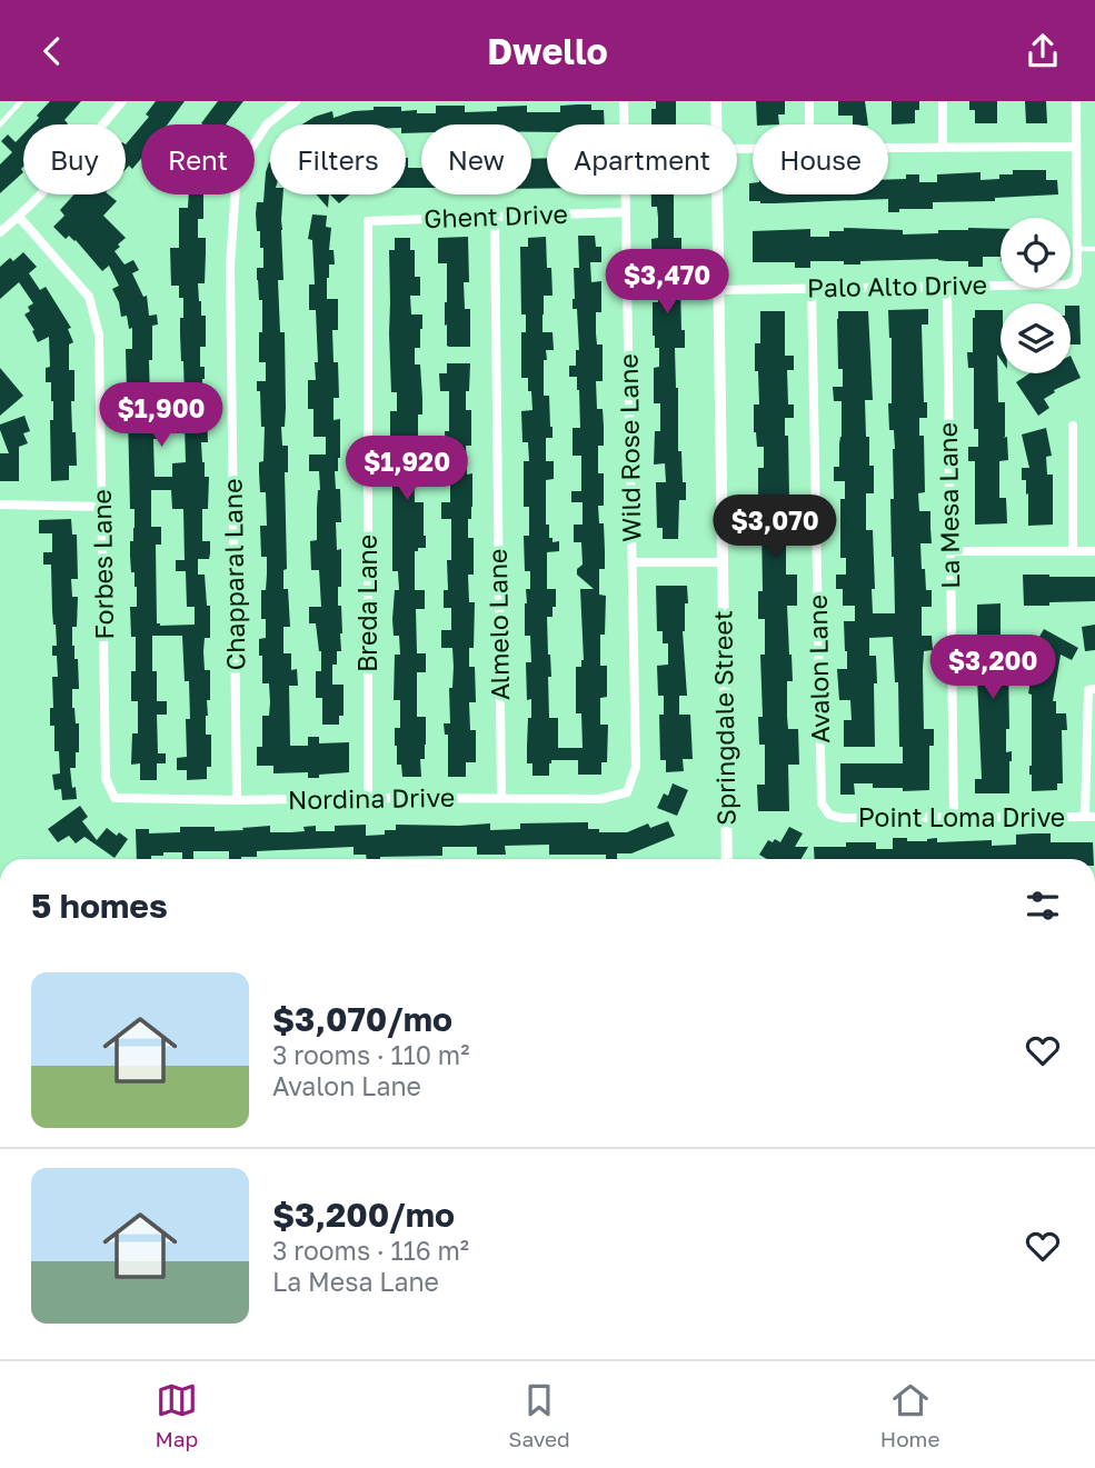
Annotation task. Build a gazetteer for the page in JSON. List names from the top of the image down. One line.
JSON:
{"streets":{"street":["Ghent Drive","Palo Alto Drive","Wild Rose Lane","La Mesa Lane","Forbes Lane","Chapparal Lane","Breda Lane","Almelo Lane","Avalon Lane","Springdale Street","Nordina Drive","Point Loma Drive"]},"crossings":[["Ghent Drive","Wild Rose Lane"],["Ghent Drive","Breda Lane"],["Ghent Drive","Almelo Lane"],["Palo Alto Drive","La Mesa Lane"],["Palo Alto Drive","Avalon Lane"],["Palo Alto Drive","Springdale Street"],["Wild Rose Lane","Nordina Drive"],["La Mesa Lane","Point Loma Drive"],["Forbes Lane","Nordina Drive"],["Chapparal Lane","Nordina Drive"],["Breda Lane","Nordina Drive"],["Almelo Lane","Nordina Drive"],["Avalon Lane","Point Loma Drive"]],"page":{"header":"Dwello","chip":["Buy","Rent","Filters","New","Apartment","House"],"price":["$3,470","$1,900","$1,920","$3,070","$3,200"],"heading":"5 homes","list":[{"name":"$3,070/mo","note":"3 rooms · 110 m² · Avalon Lane"},{"name":"$3,200/mo","note":"3 rooms · 116 m² · La Mesa Lane"}],"tabs":["Map","Saved","Home"]}}
